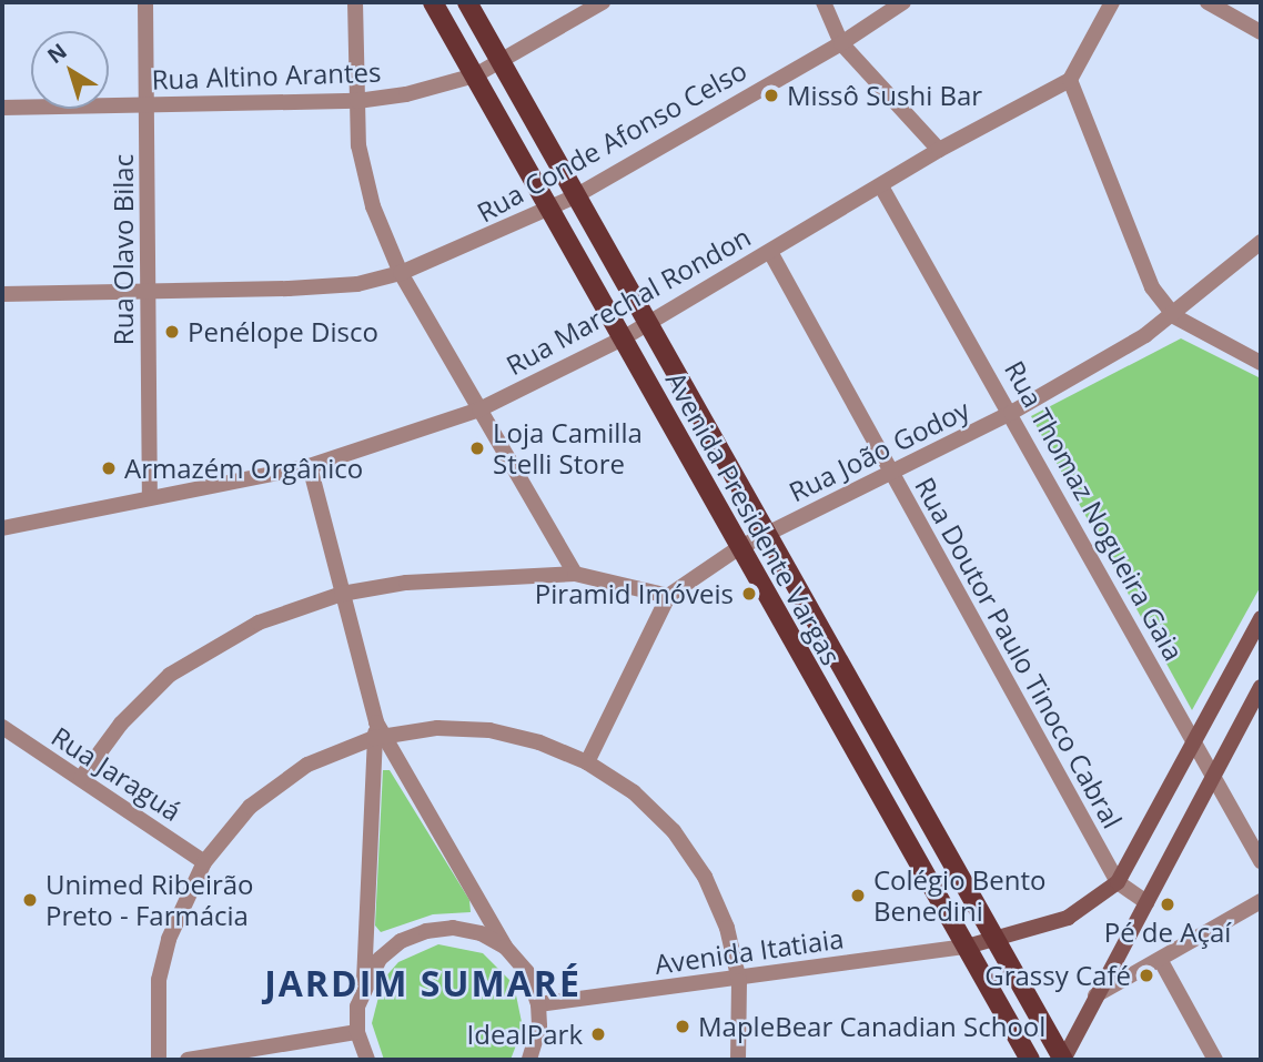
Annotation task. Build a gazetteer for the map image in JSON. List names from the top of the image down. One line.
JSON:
{"streets":{"main road":["Avenida Presidente Vargas"],"street":["Rua Altino Arantes","Rua Conde Afonso Celso","Rua Olavo Bilac","Rua Marechal Rondon","Rua João Godoy","Rua Thomaz Nogueira Gaia","Rua Doutor Paulo Tinoco Cabral","Rua Jaraguá","Avenida Itatiaia"]},"crossings":[["Rua Altino Arantes","Rua Olavo Bilac"],["Rua Altino Arantes","Avenida Presidente Vargas"],["Rua Conde Afonso Celso","Rua Olavo Bilac"],["Rua Conde Afonso Celso","Avenida Presidente Vargas"],["Rua Olavo Bilac","Rua Marechal Rondon"],["Rua Marechal Rondon","Rua Thomaz Nogueira Gaia"],["Rua Marechal Rondon","Avenida Presidente Vargas"],["Rua Marechal Rondon","Rua Doutor Paulo Tinoco Cabral"],["Rua João Godoy","Rua Thomaz Nogueira Gaia"],["Rua João Godoy","Avenida Presidente Vargas"],["Rua João Godoy","Rua Doutor Paulo Tinoco Cabral"],["Avenida Presidente Vargas","Avenida Itatiaia"]],"districts":["JARDIM SUMARÉ"],"places":["Missô Sushi Bar","Penélope Disco","Loja Camilla Stelli Store","Armazém Orgânico","Piramid Imóveis","Colégio Bento Benedini","Unimed Ribeirão Preto - Farmácia","Pé de Açaí","Grassy Café","MapleBear Canadian School","IdealPark"],"north":"top left"}
